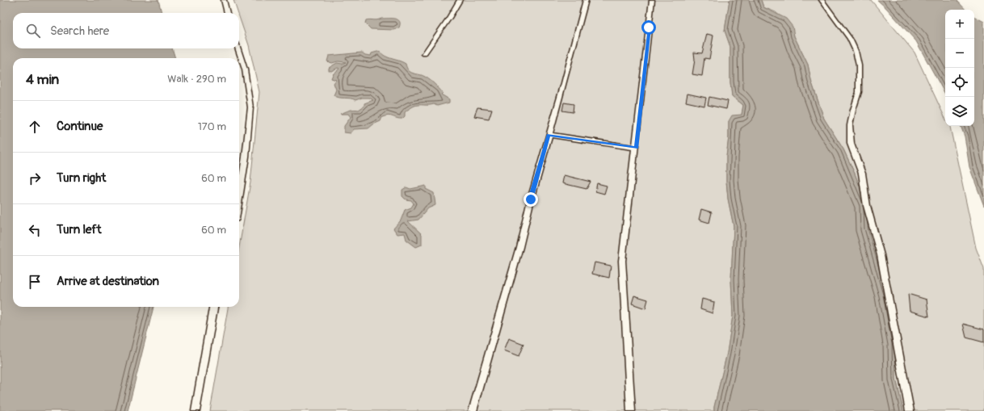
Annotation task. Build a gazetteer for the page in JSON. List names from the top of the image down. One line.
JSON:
{"page":{"map_buttons":["+","−"],"search":"Search here","heading":["4 min","Walk · 290 m"],"list":[["Continue","170 m"],["Turn right","60 m"],["Turn left","60 m"],"Arrive at destination"]}}
